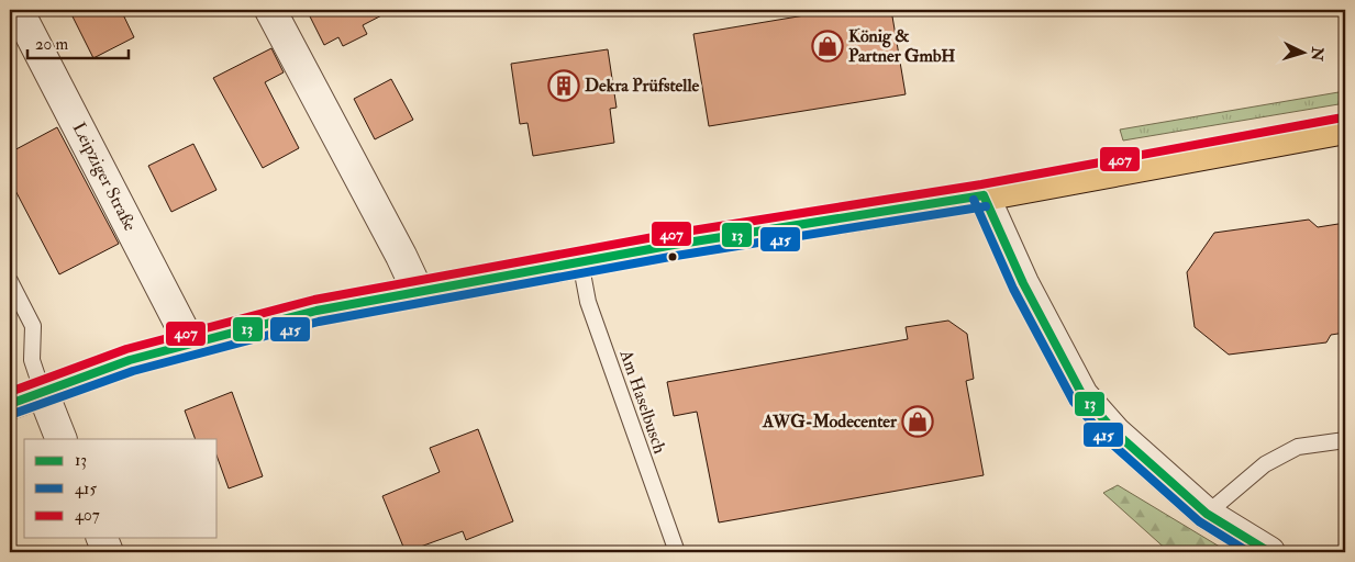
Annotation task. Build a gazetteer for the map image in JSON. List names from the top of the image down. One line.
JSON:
{"streets":{"street":["Leipziger Straße"],"lane":["Am Haselbusch"]},"places":{"shop":["König & Partner GmbH","AWG-Modecenter"],"building":["Dekra Prüfstelle"]},"lines":["transit line 407","transit line 13","transit line 415"],"legend":["13","415","407"],"scale_bar":"20 m","north":"right"}
